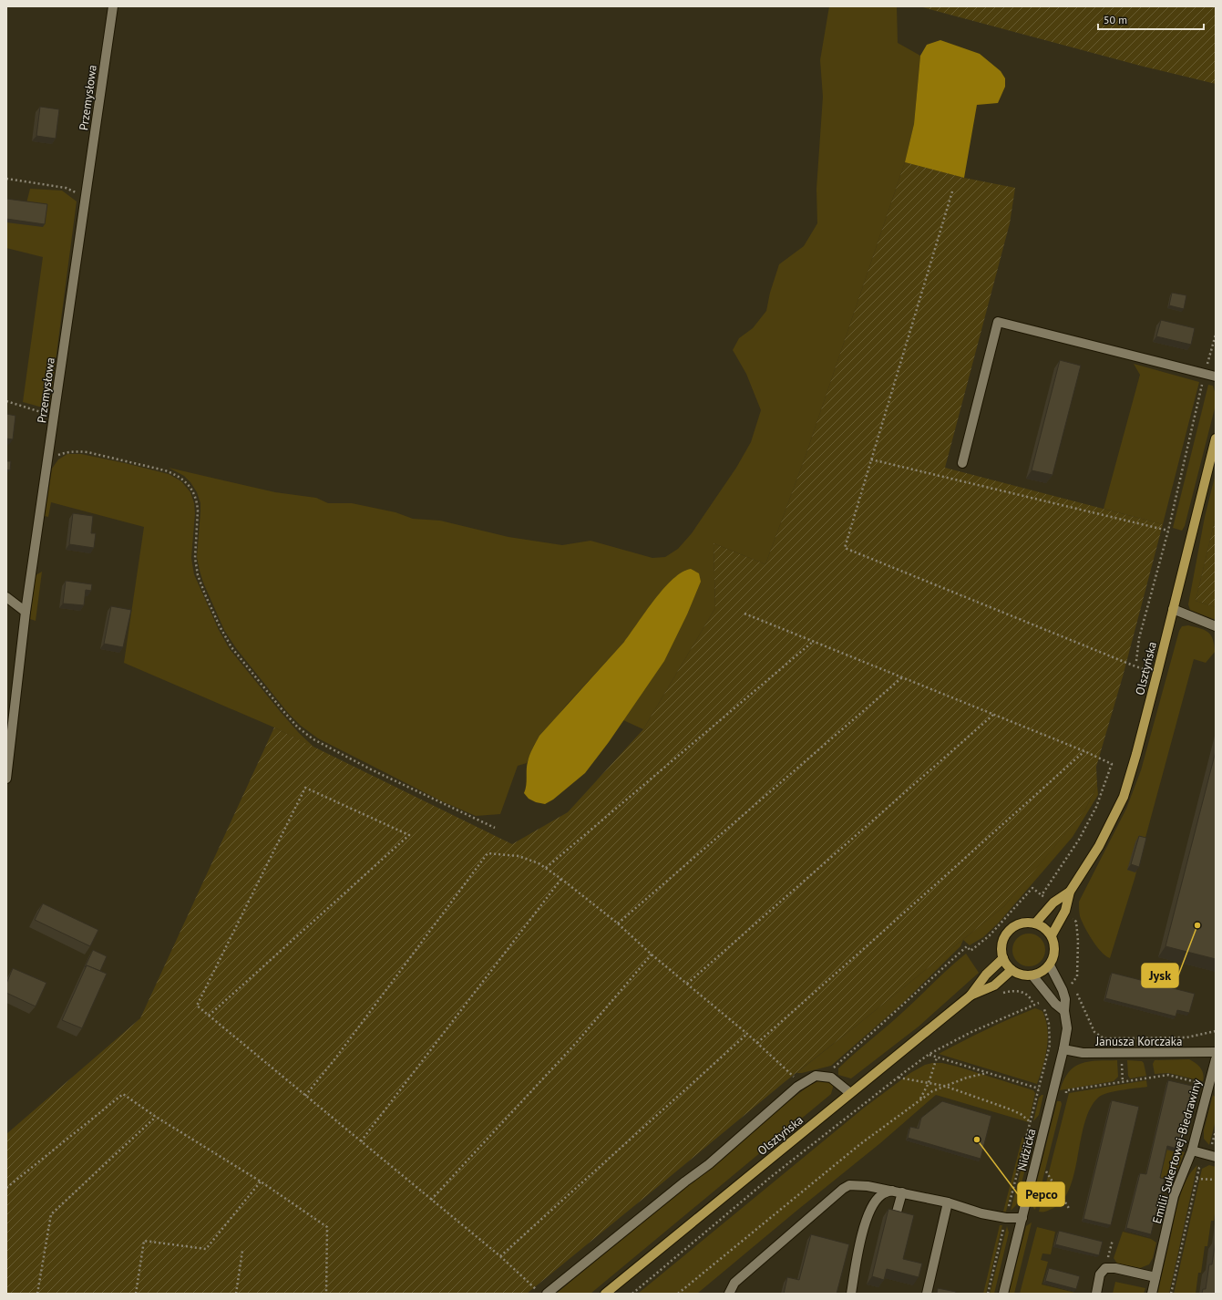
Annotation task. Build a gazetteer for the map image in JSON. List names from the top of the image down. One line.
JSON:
{"streets":{"main road":["Olsztyńska"],"street":["Przemysłowa","Janusza Korczaka","Nidzicka","Emilii Sukertowej-Biedrawiny"]},"crossings":[["Olsztyńska","Nidzicka"],["Janusza Korczaka","Nidzicka"]],"places":["Jysk","Pepco"],"scale_bar":"50 m"}
